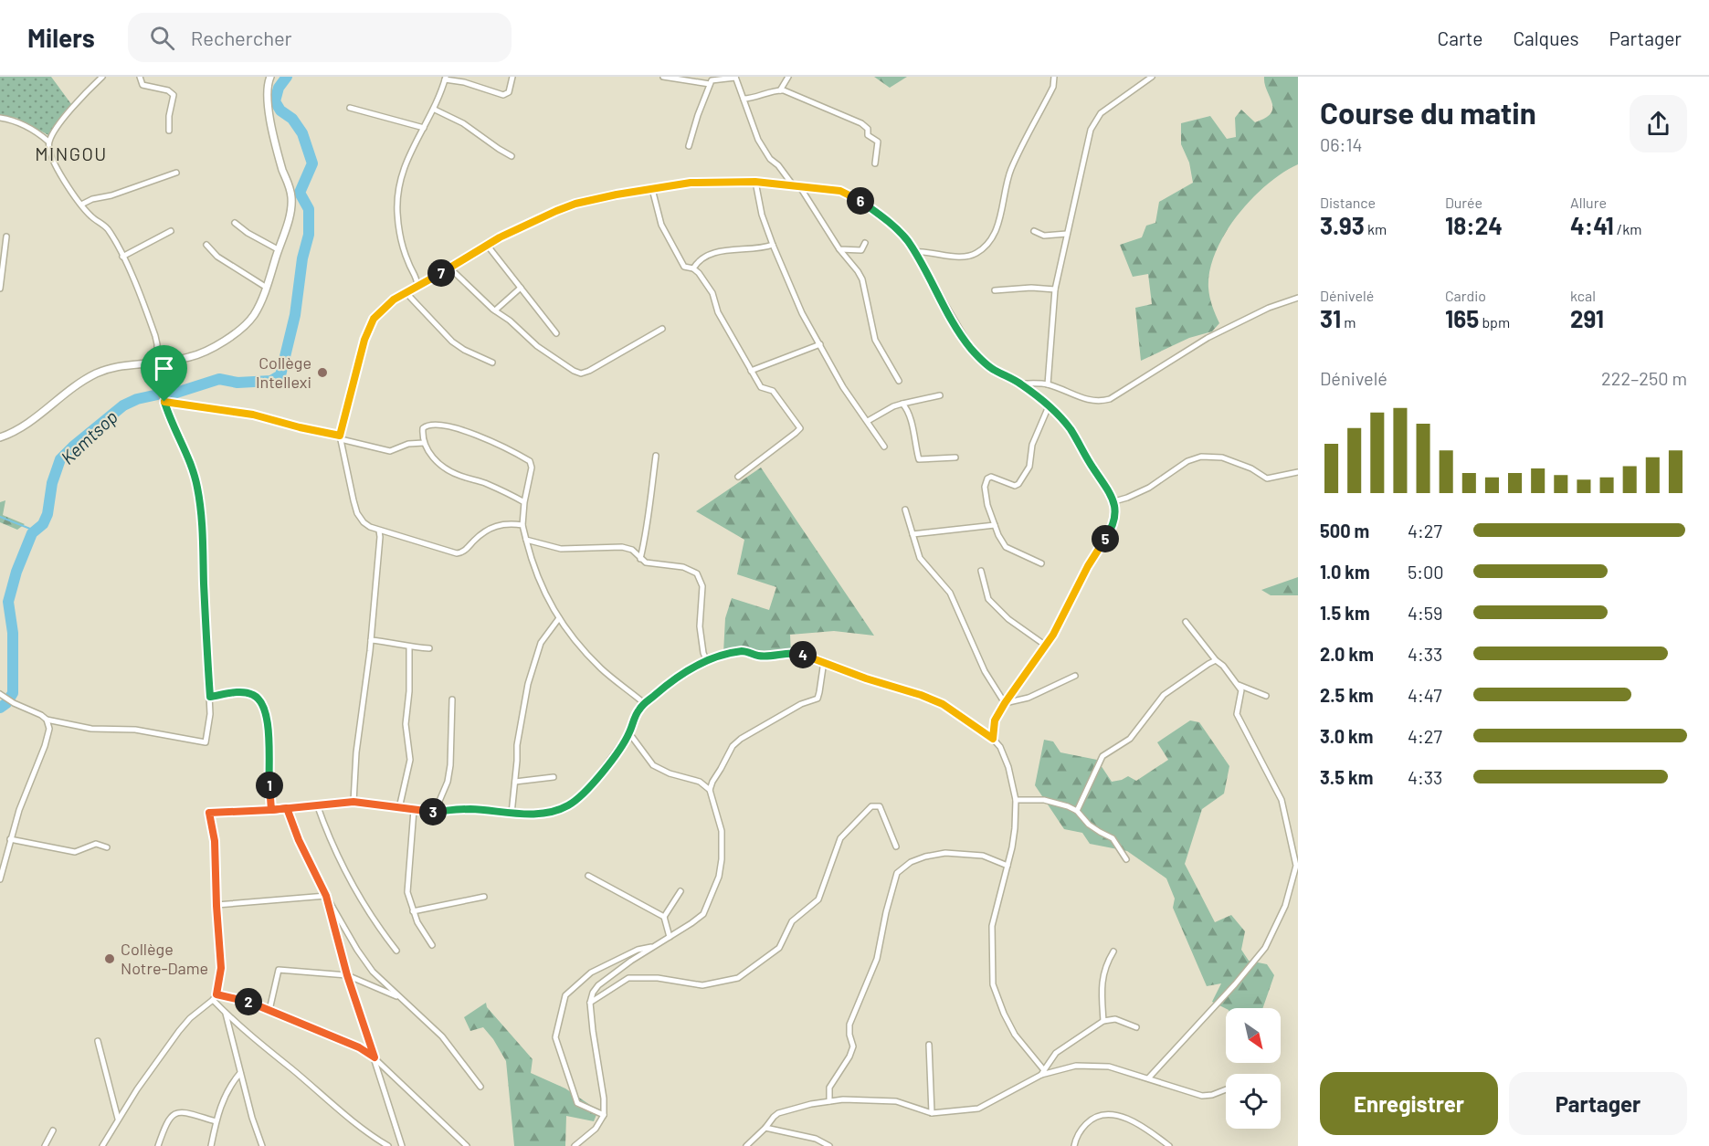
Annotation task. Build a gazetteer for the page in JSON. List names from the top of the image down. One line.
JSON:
{"districts":["MINGOU"],"water":["Kemtsop"],"places":["Collège Intellexi","Collège Notre-Dame"],"north":"bottom right","page":{"header":"Milers","search":"Rechercher","nav":["Carte","Calques","Partager"],"heading":["Course du matin","06:14"],"stats":[["Distance","3.93 km"],["Durée","18:24"],["Allure","4:41 /km"],["Dénivelé","31 m"],["Cardio","165 bpm"],["kcal","291"]],"pins":["6","7","5","4","1","3","2"],"chart":["Dénivelé","222–250 m"],"list":[{"name":"500 m","note":"4:27"},{"name":"1.0 km","note":"5:00"},{"name":"1.5 km","note":"4:59"},{"name":"2.0 km","note":"4:33"},{"name":"2.5 km","note":"4:47"},{"name":"3.0 km","note":"4:27"},{"name":"3.5 km","note":"4:33"}],"buttons":["Enregistrer","Partager"]}}
